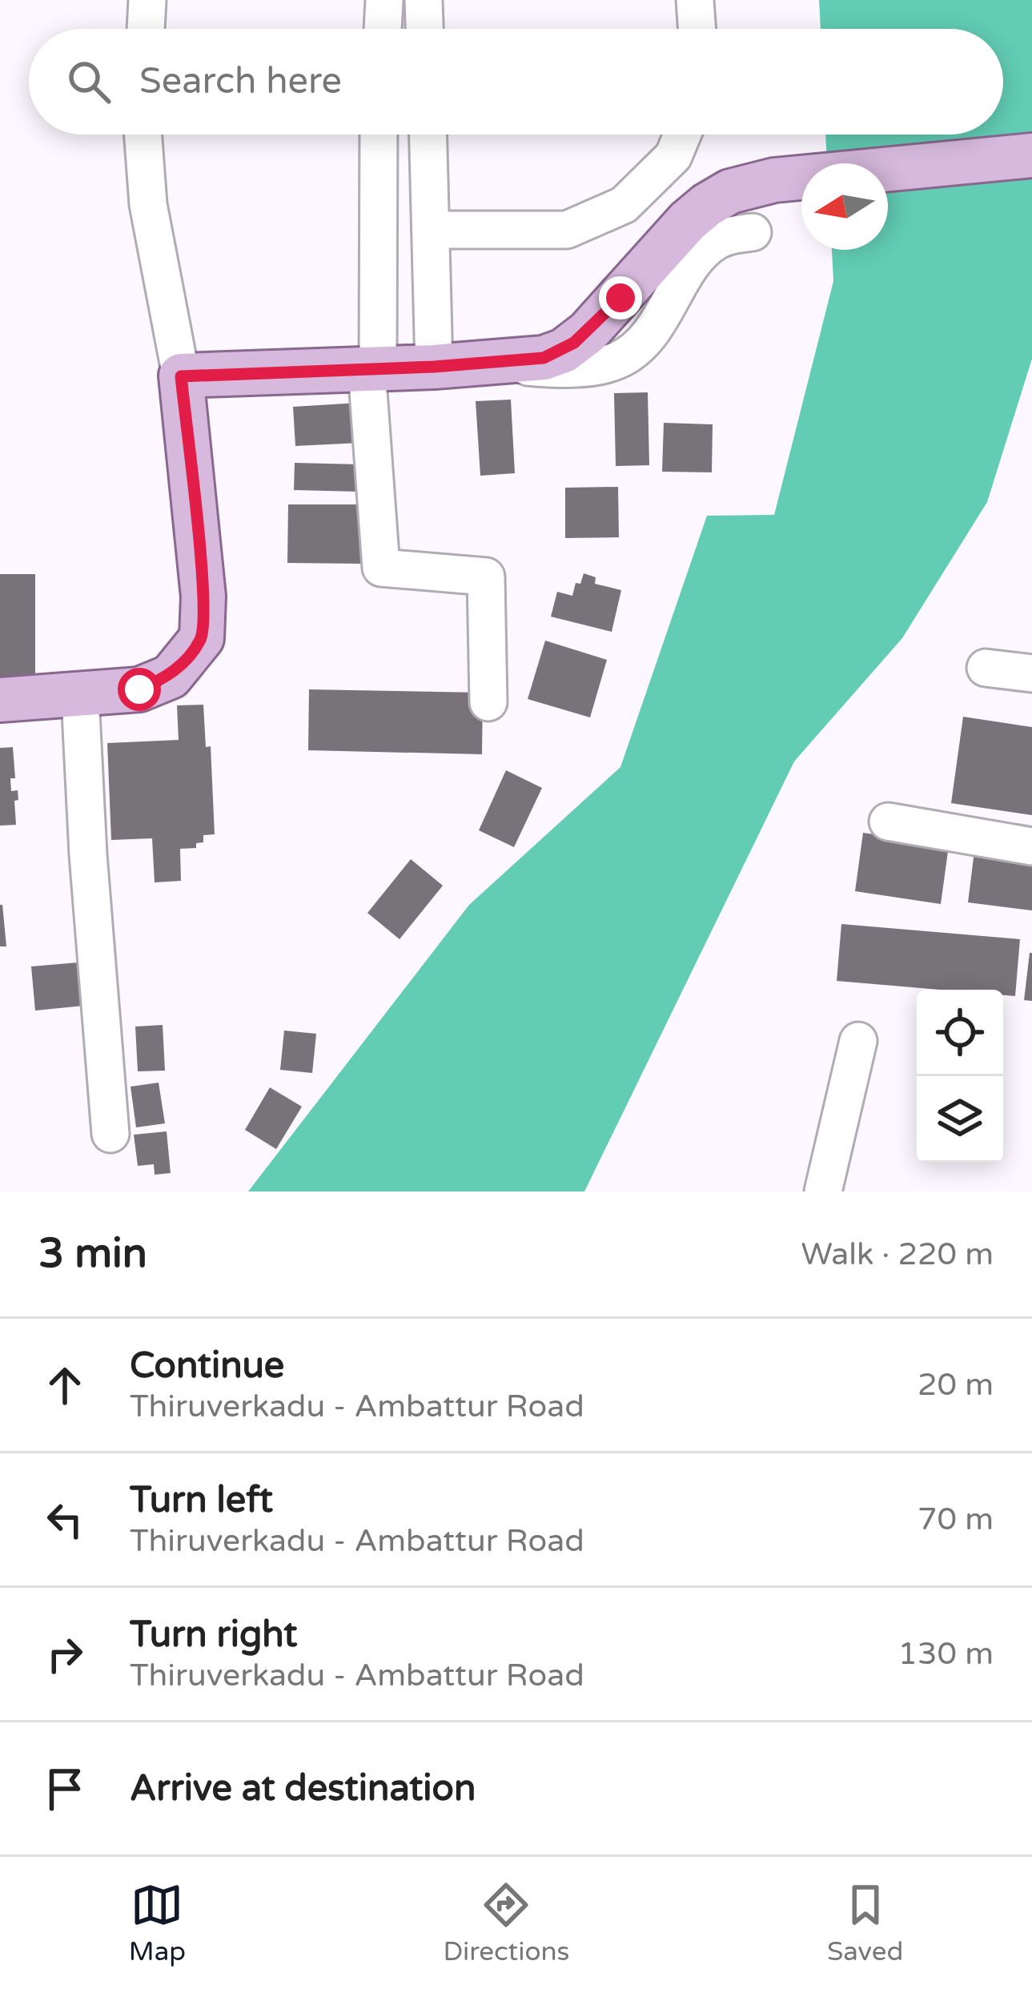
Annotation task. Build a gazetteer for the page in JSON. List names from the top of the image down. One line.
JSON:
{"north":"left","page":{"search":"Search here","heading":["3 min","Walk · 220 m"],"list":[["Continue","Thiruverkadu - Ambattur Road","20 m"],["Turn left","Thiruverkadu - Ambattur Road","70 m"],["Turn right","Thiruverkadu - Ambattur Road","130 m"],"Arrive at destination"],"nav":["Map","Directions","Saved"]}}
